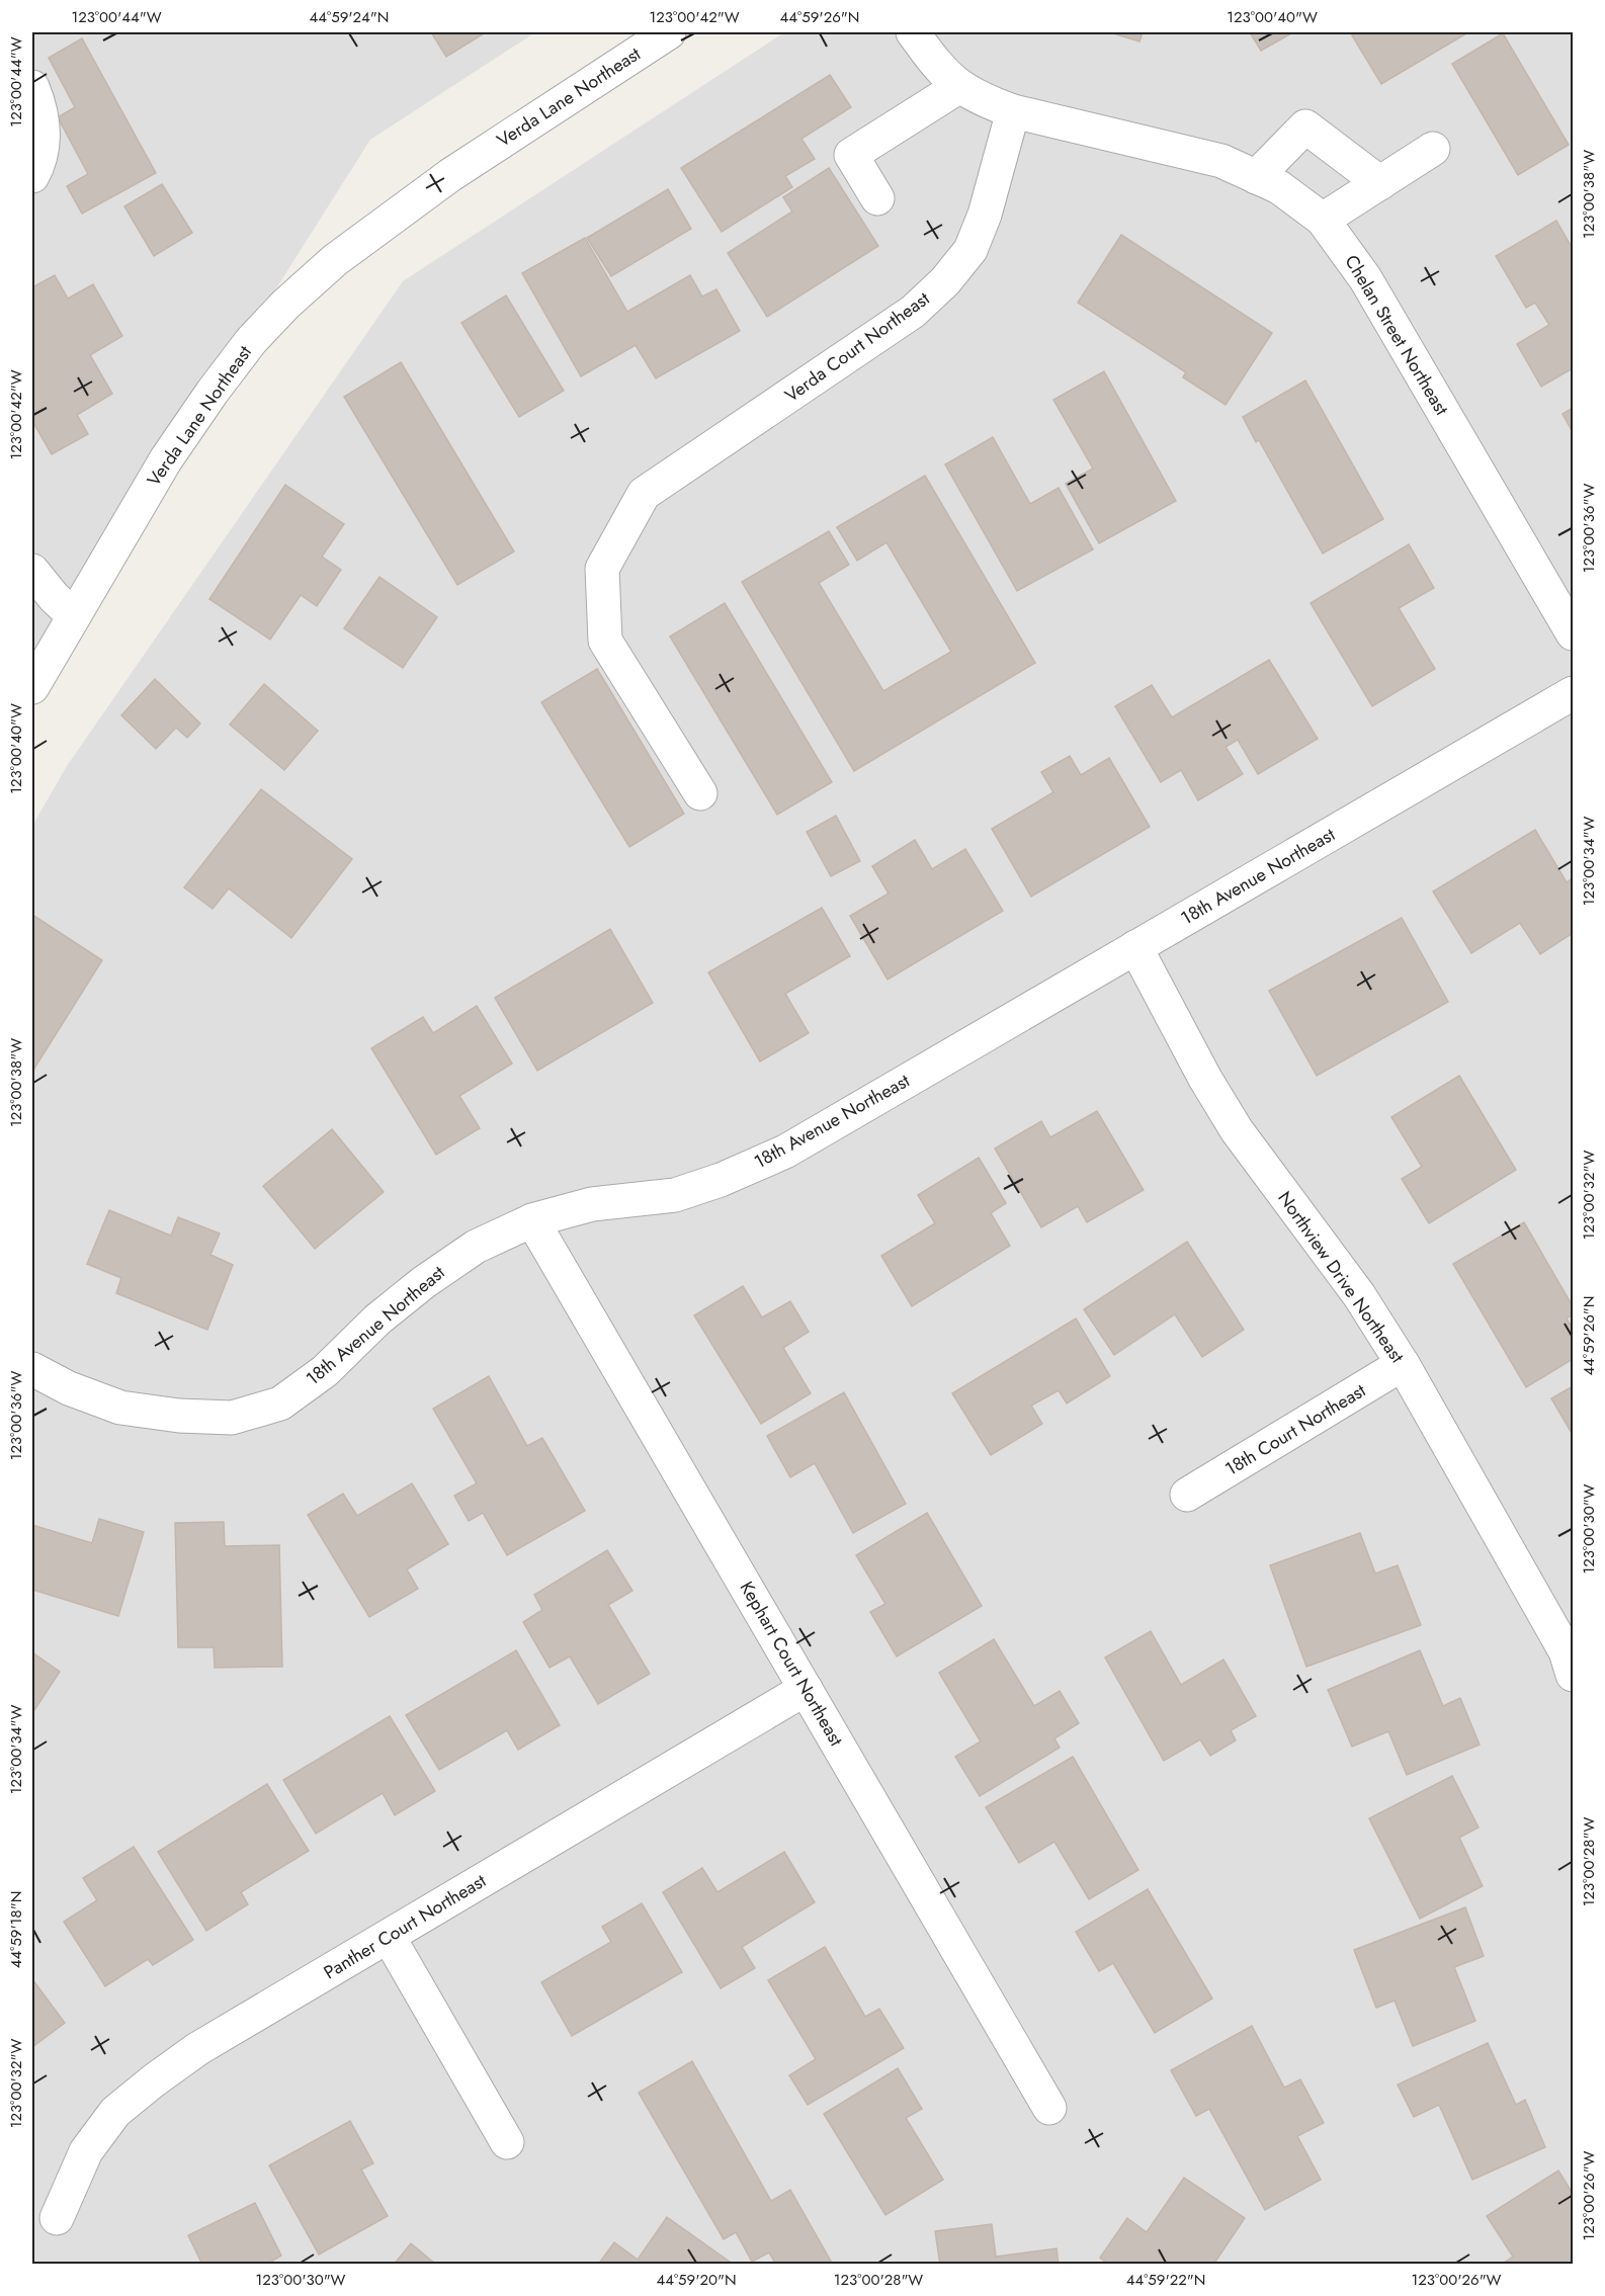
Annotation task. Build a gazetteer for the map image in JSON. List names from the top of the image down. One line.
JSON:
{"streets":{"street":["Verda Lane Northeast","Chelan Street Northeast","Verda Court Northeast","18th Avenue Northeast","Northview Drive Northeast","18th Court Northeast","Kephart Court Northeast","Panther Court Northeast"]},"crossings":[["Chelan Street Northeast","Verda Court Northeast"],["18th Avenue Northeast","Northview Drive Northeast"],["18th Avenue Northeast","Kephart Court Northeast"],["Northview Drive Northeast","18th Court Northeast"],["Kephart Court Northeast","Panther Court Northeast"]],"coordinates":["123°00'44\"W","44°59'24\"N","123°00'42\"W","44°59'26\"N","123°00'40\"W","123°00'38\"W","123°00'36\"W","123°00'34\"W","123°00'32\"W","123°00'30\"W","123°00'28\"W","44°59'18\"N","123°00'26\"W","44°59'20\"N","44°59'22\"N"]}
